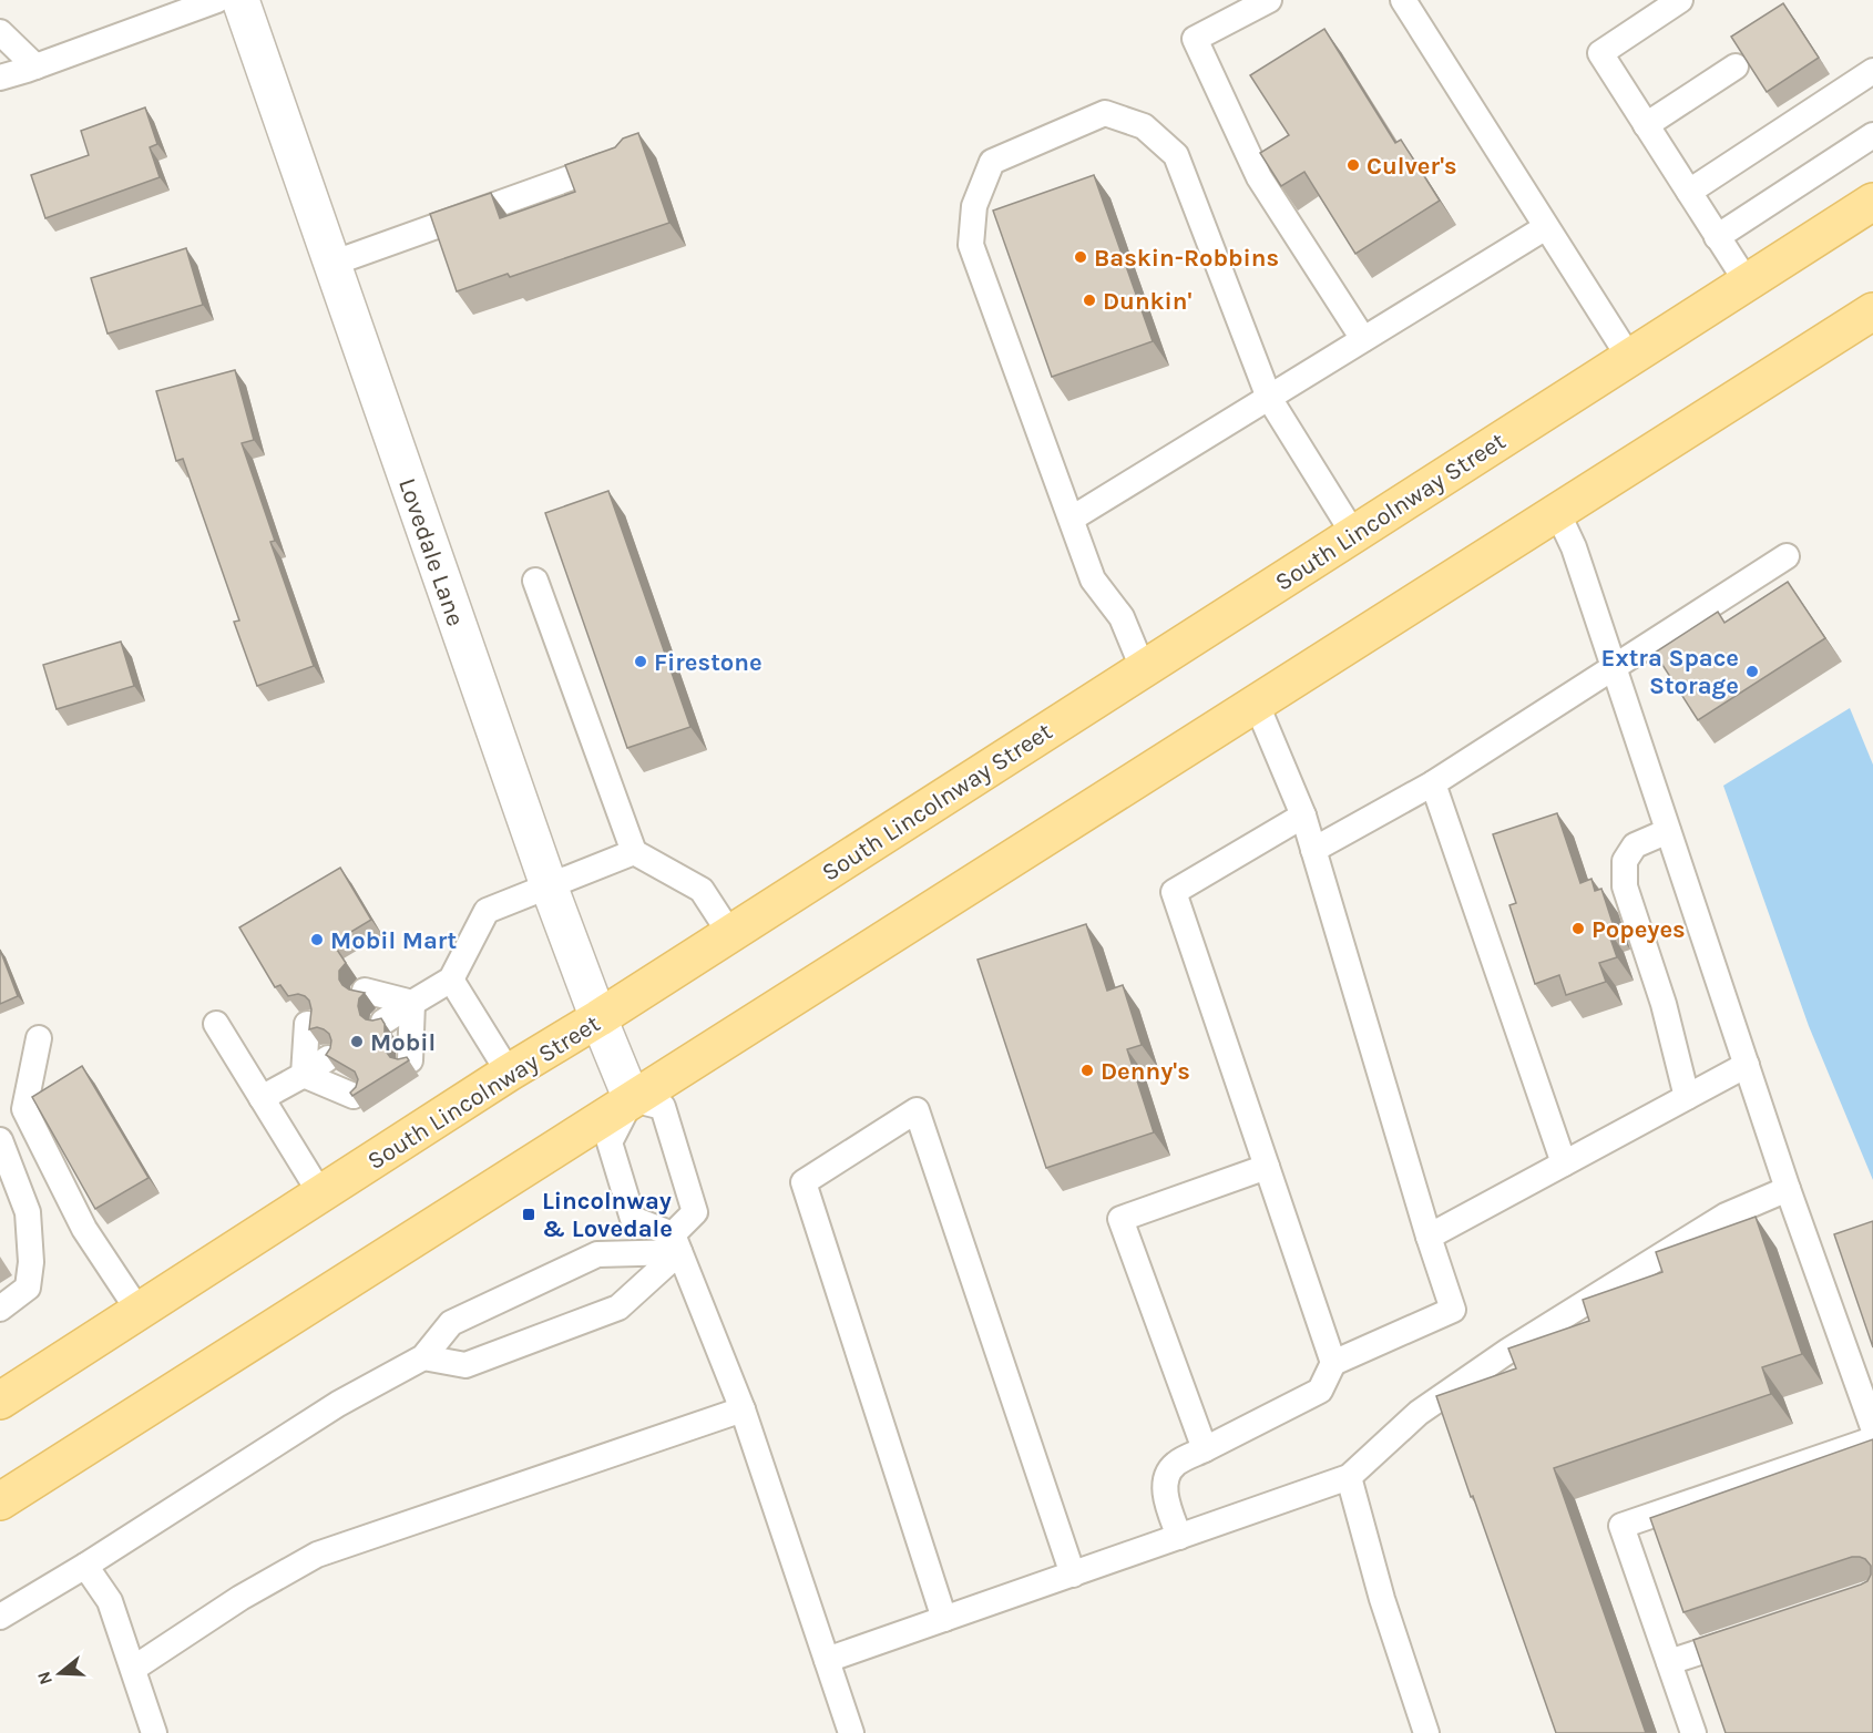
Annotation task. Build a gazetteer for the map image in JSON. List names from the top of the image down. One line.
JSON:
{"streets":{"main road":["South Lincolnway Street"],"street":["Lovedale Lane"]},"crossings":[["South Lincolnway Street","Lovedale Lane"]],"places":{"other":["Culver's","Baskin-Robbins","Dunkin'","Firestone","Extra Space Storage","Popeyes","Mobil Mart","Mobil","Denny's"],"transit":["Lincolnway & Lovedale"]},"north":"left"}
